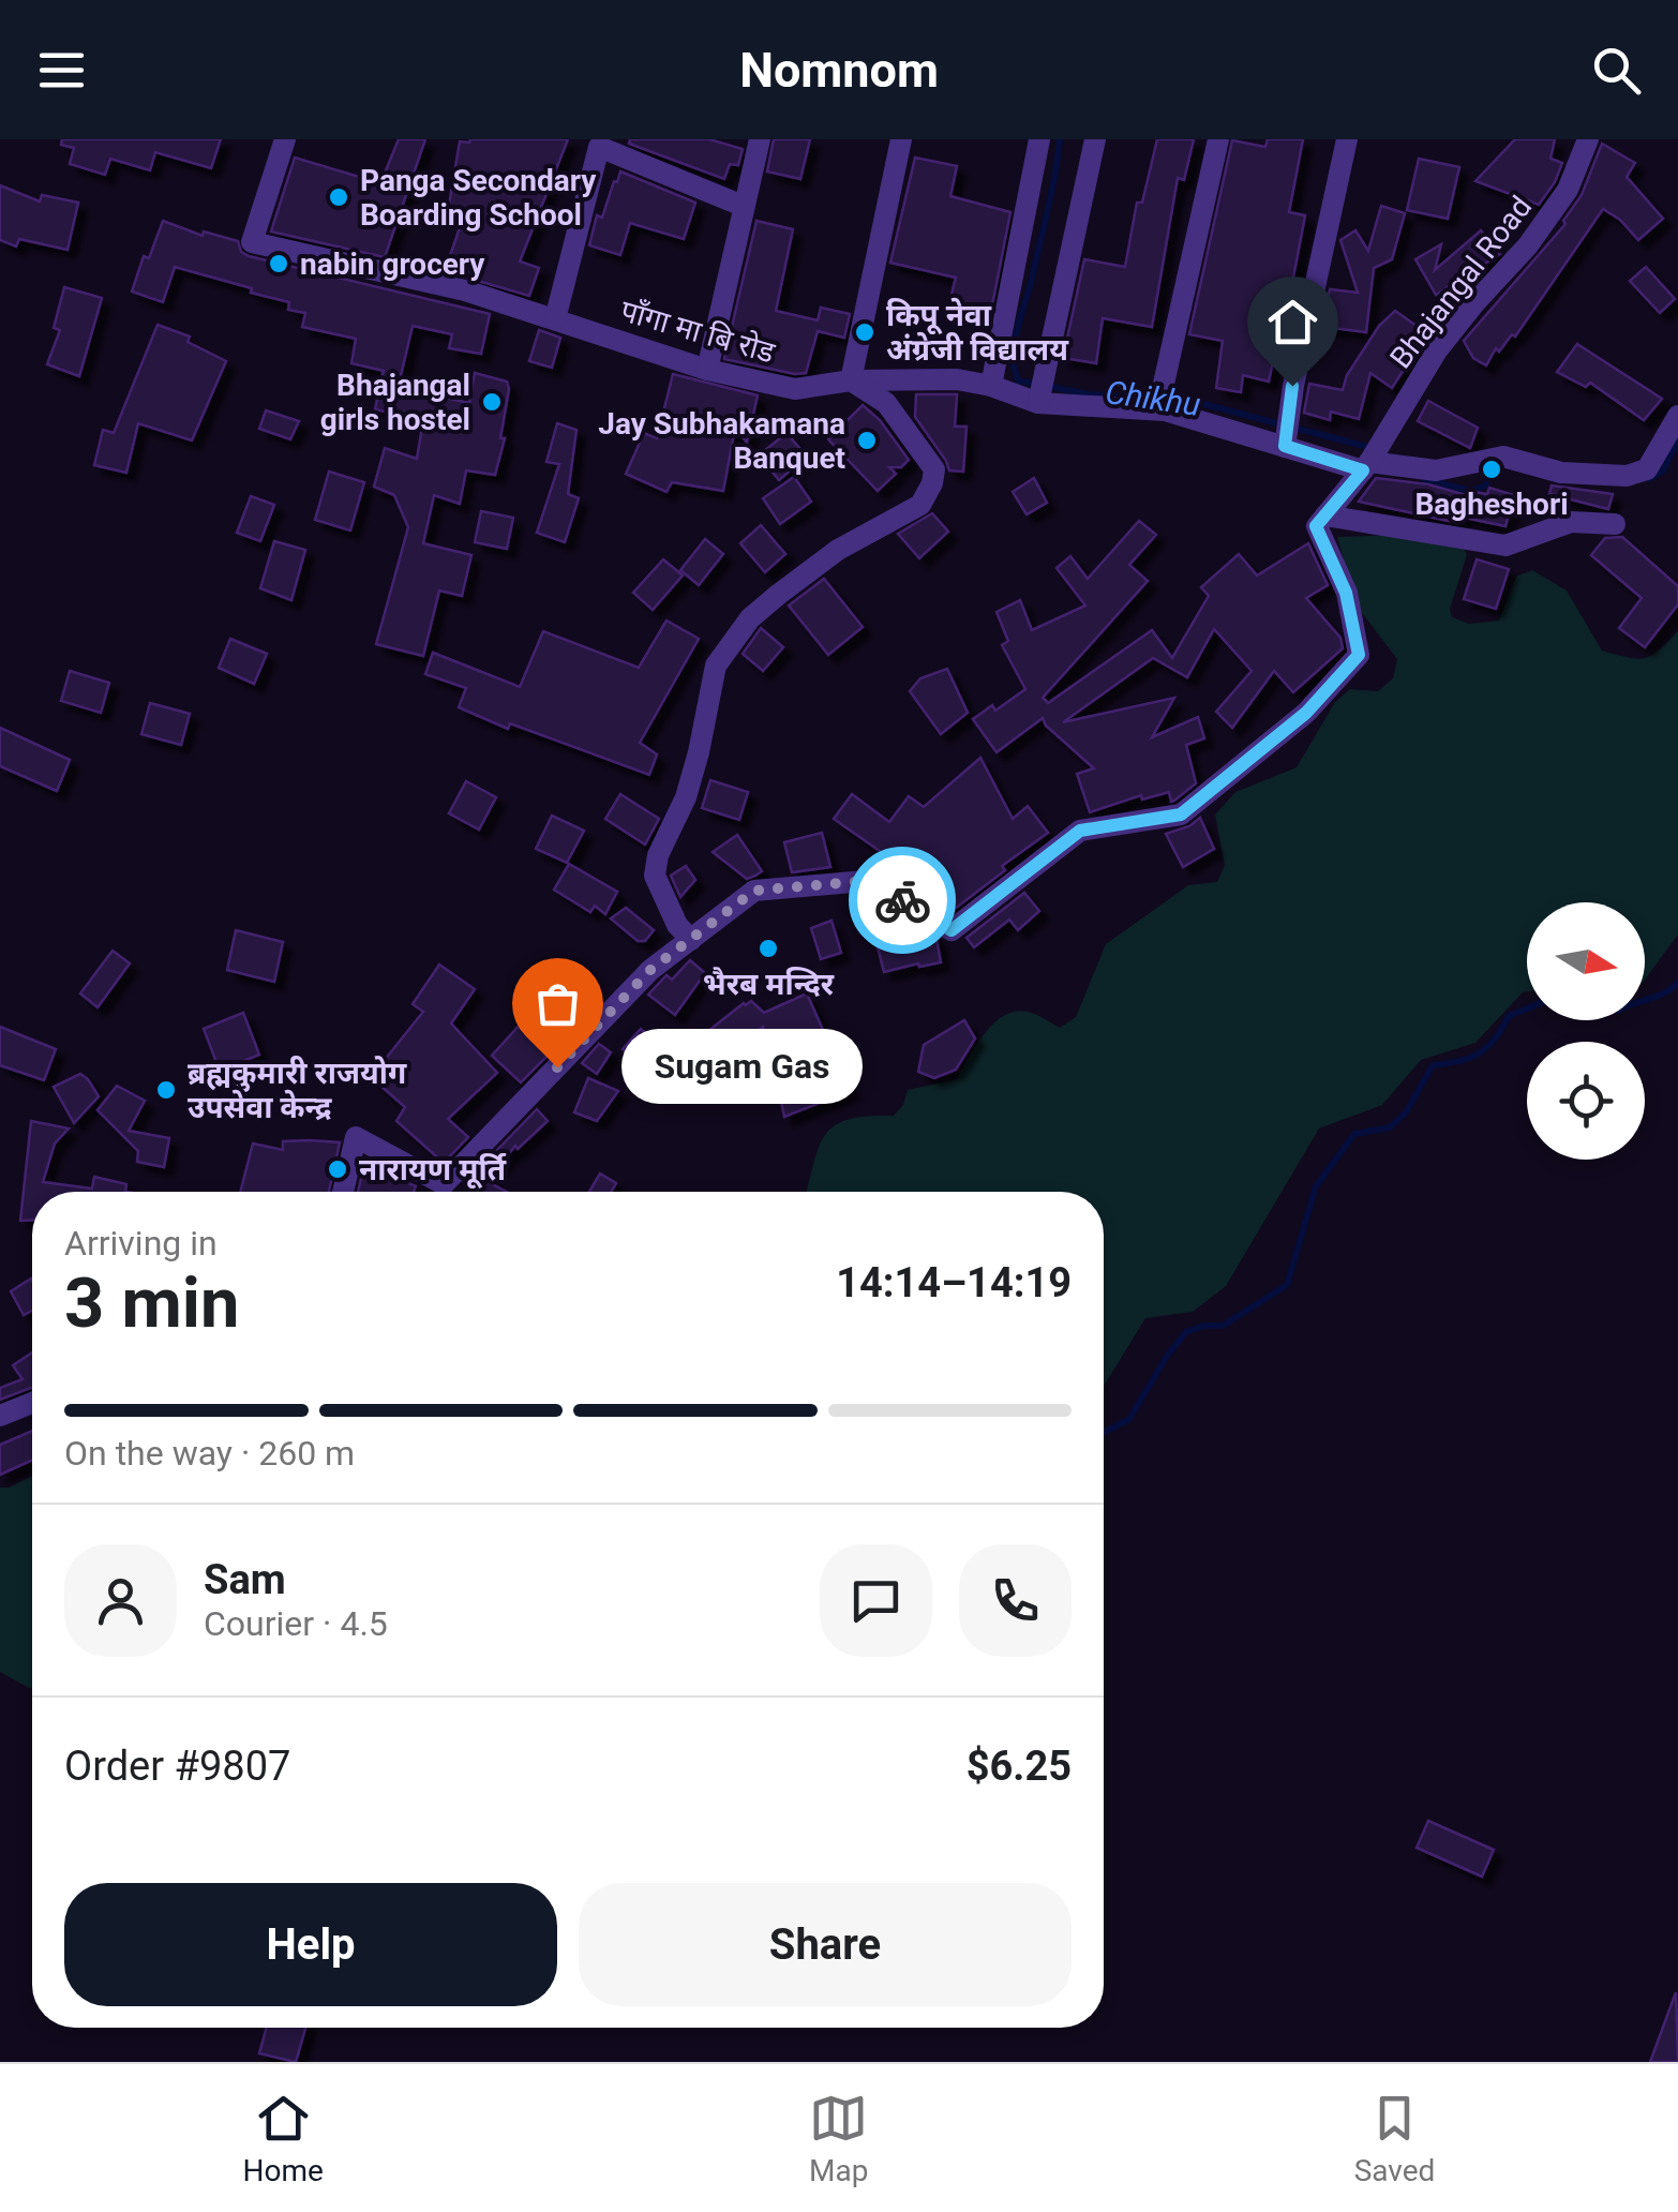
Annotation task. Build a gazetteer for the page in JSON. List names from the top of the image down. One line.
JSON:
{"streets":{"street":["Bhajangal Road","पाँगा मा बि रोड"]},"crossings":[["Bhajangal Road","पाँगा मा बि रोड"]],"water":["Chikhu"],"places":["Panga Secondary Boarding School","nabin grocery","किपू नेवा अंग्रेजी विद्यालय","Bhajangal girls hostel","Jay Subhakamana Banquet","Bagheshori","भैरब मन्दिर","Sugam Gas","ब्रह्मकुमारी राजयोग उपसेवा केन्द्र","नारायण मूर्ति"],"north":"right","page":{"header":"Nomnom","bubble":"Sugam Gas","heading":["3 min","Arriving in","14:14–14:19"],"panel":["Sam","Courier · 4.5","Order #9807","$6.25"],"bar":"On the way · 260 m","buttons":["Help","Share"],"tabs":["Home","Map","Saved"]}}
